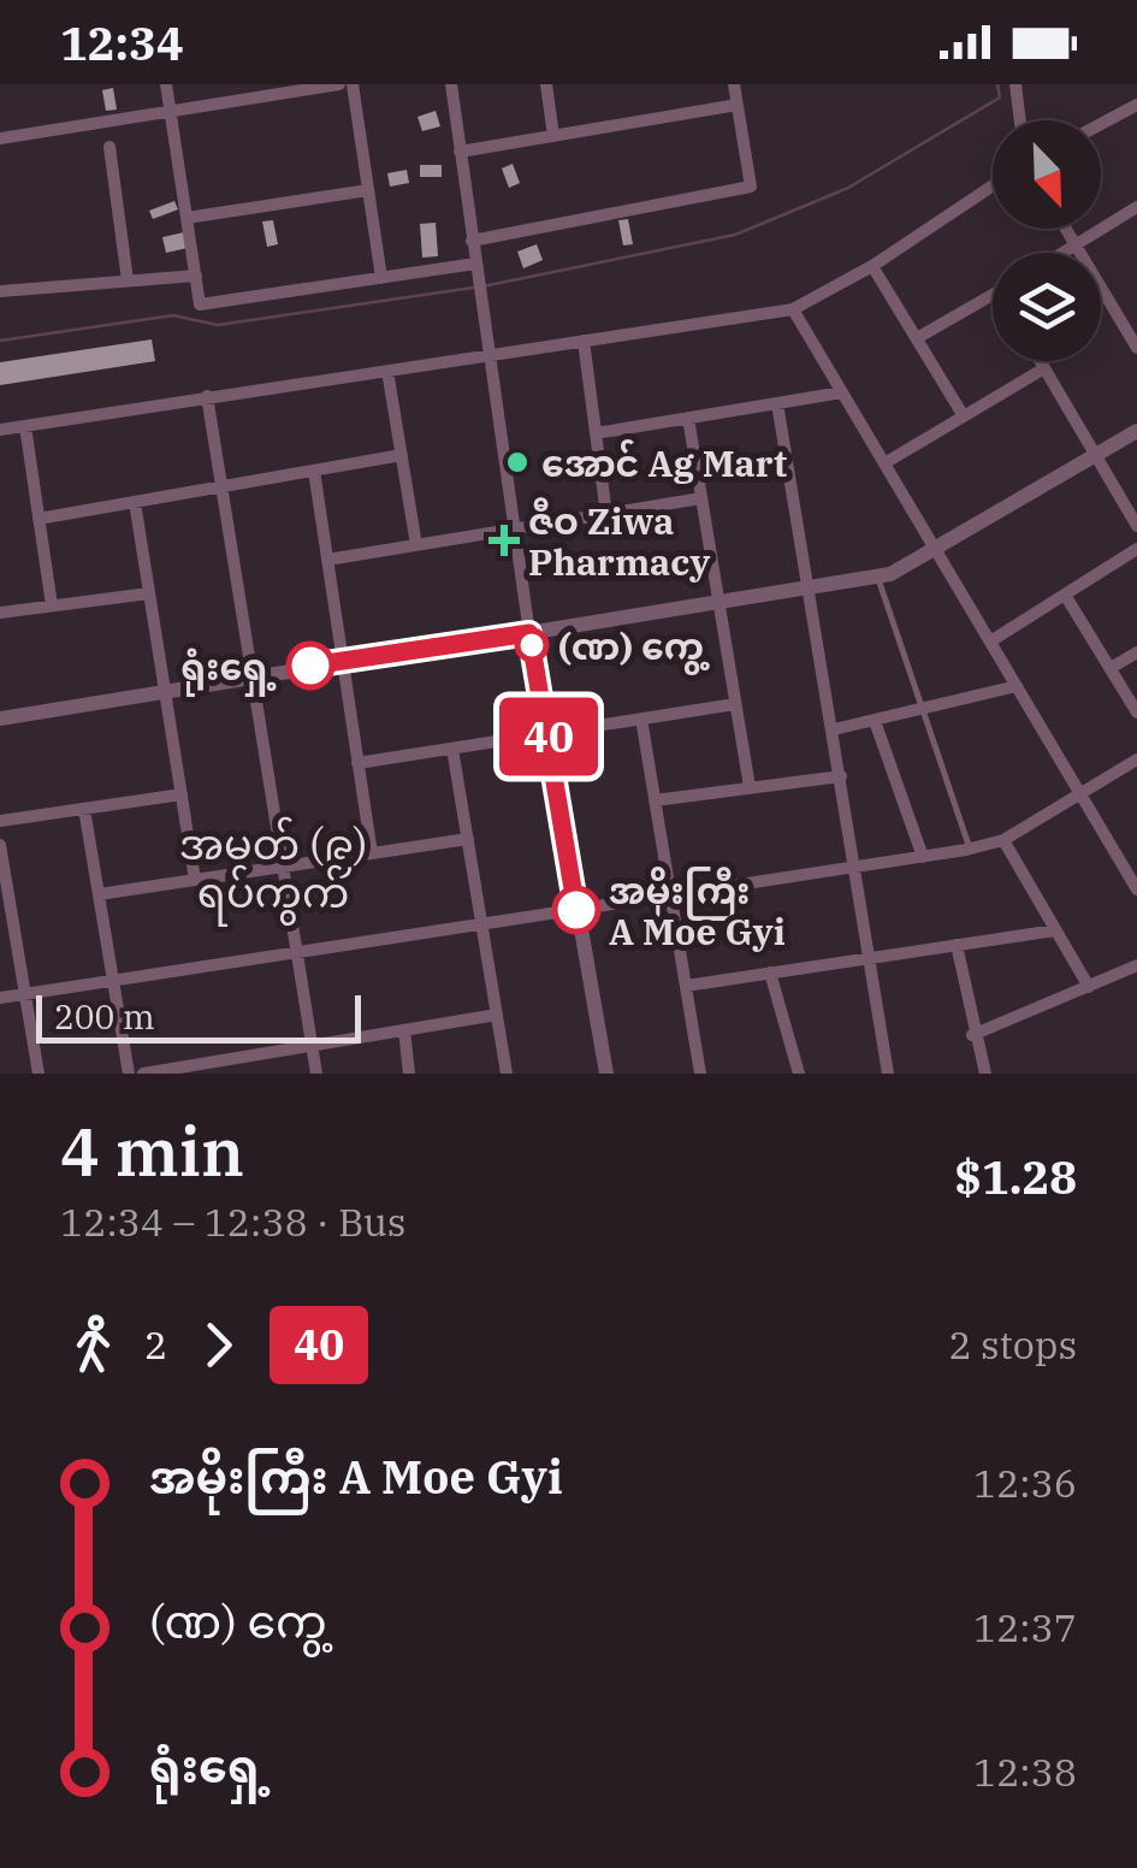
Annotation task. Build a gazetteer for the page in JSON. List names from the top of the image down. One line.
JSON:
{"districts":["အမှတ် (၉) ရပ်ကွက်"],"places":{"other":["အောင် Ag Mart","(ဏ) ကွေ့","ရုံးရှေ့","အမိုးကြီး A Moe Gyi"],"health":["ဇီဝ Ziwa Pharmacy"]},"lines":["bus line 40"],"scale_bar":"200 m","north":"bottom right","page":{"status":"12:34","on_map":"40","scale":"200 m","heading":["4 min","12:34 – 12:38 · Bus","$1.28"],"legs":["2","40","2 stops"],"list":[{"name":"အမိုးကြီး A Moe Gyi","value":"12:36"},{"name":"(ဏ) ကွေ့","value":"12:37"},{"name":"ရုံးရှေ့","value":"12:38"}]}}
